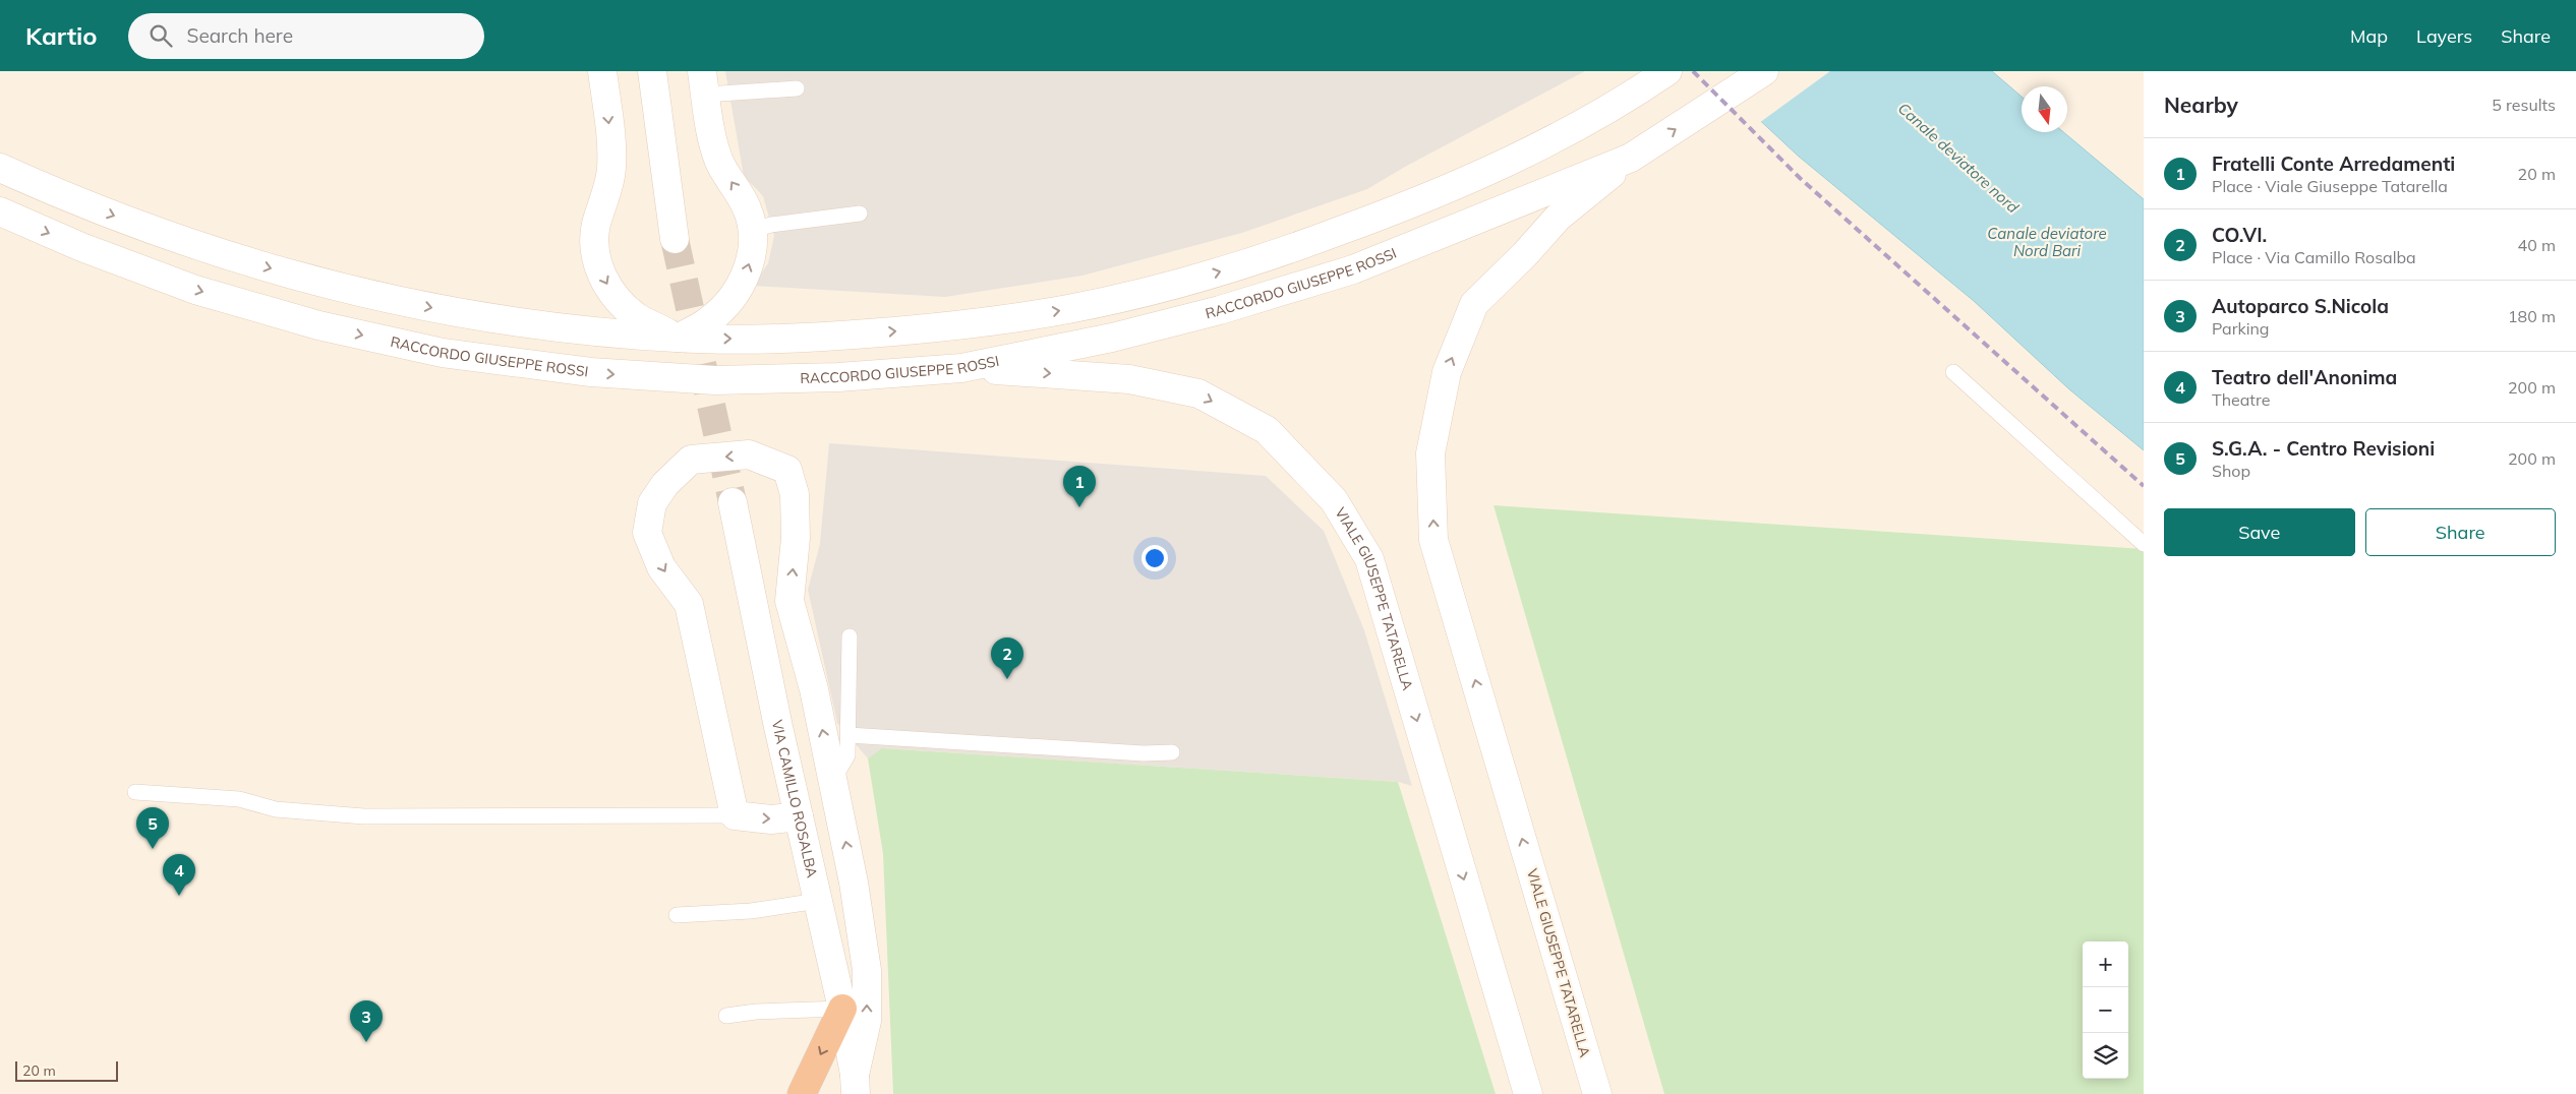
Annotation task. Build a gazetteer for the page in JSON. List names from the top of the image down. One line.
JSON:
{"streets":{"main road":["RACCORDO GIUSEPPE ROSSI","VIALE GIUSEPPE TATARELLA","VIA CAMILLO ROSALBA"]},"crossings":[["RACCORDO GIUSEPPE ROSSI","VIALE GIUSEPPE TATARELLA"]],"water":["Canale deviatore nord","Canale deviatore Nord Bari"],"scale_bar":"20 m","north":"bottom","page":{"header":"Kartio","search":"Search here","nav":["Map","Layers","Share"],"heading":["Nearby","5 results"],"list":[{"mark":"1","name":"Fratelli Conte Arredamenti","note":"Place · Viale Giuseppe Tatarella","value":"20 m"},{"mark":"2","name":"CO.VI.","note":"Place · Via Camillo Rosalba","value":"40 m"},{"mark":"3","name":"Autoparco S.Nicola","note":"Parking","value":"180 m"},{"mark":"4","name":"Teatro dell'Anonima","note":"Theatre","value":"200 m"},{"mark":"5","name":"S.G.A. - Centro Revisioni","note":"Shop","value":"200 m"}],"pins":["1","2","5","4","3"],"buttons":["Save","Share"],"map_buttons":["+","−"],"scale":"20 m"}}
